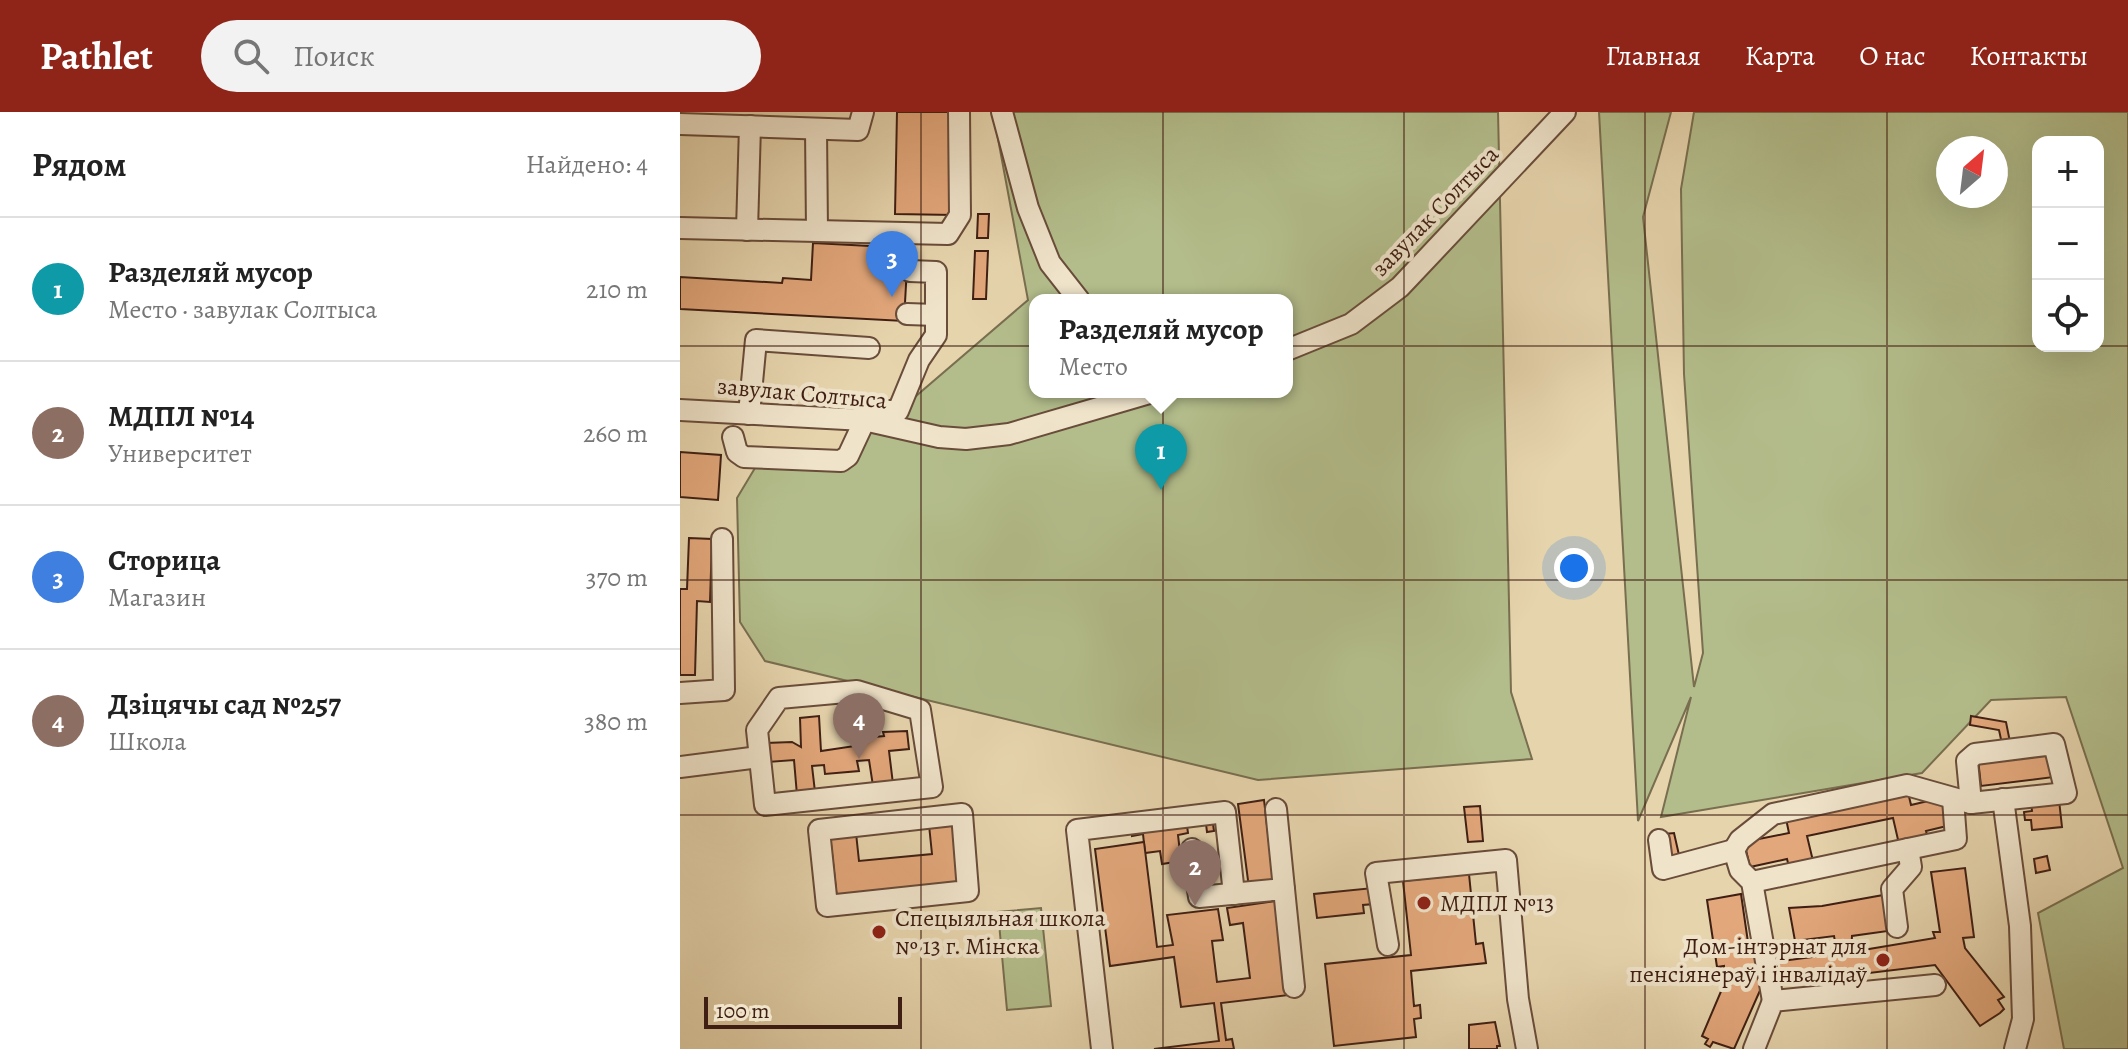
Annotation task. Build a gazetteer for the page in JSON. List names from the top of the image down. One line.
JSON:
{"streets":{"street":["завулак Солтыса"]},"places":["МДПЛ №13","Спецыяльная школа № 13 г. Мінска","Дом-інтэрнат для пенсіянераў і інвалідаў"],"scale_bar":"100 m","north":"top right","page":{"header":"Pathlet","search":"Поиск","nav":["Главная","Карта","О нас","Контакты"],"heading":["Рядом","Найдено: 4"],"map_buttons":["+","−"],"list":[{"mark":"1","name":"Разделяй мусор","note":"Место · завулак Солтыса","value":"210 m"},{"mark":"2","name":"МДПЛ №14","note":"Университет","value":"260 m"},{"mark":"3","name":"Сторица","note":"Магазин","value":"370 m"},{"mark":"4","name":"Дзіцячы сад №257","note":"Школа","value":"380 m"}],"pins":["3","1","4","2"],"popup":["Разделяй мусор","Место"],"scale":"100 m"}}
